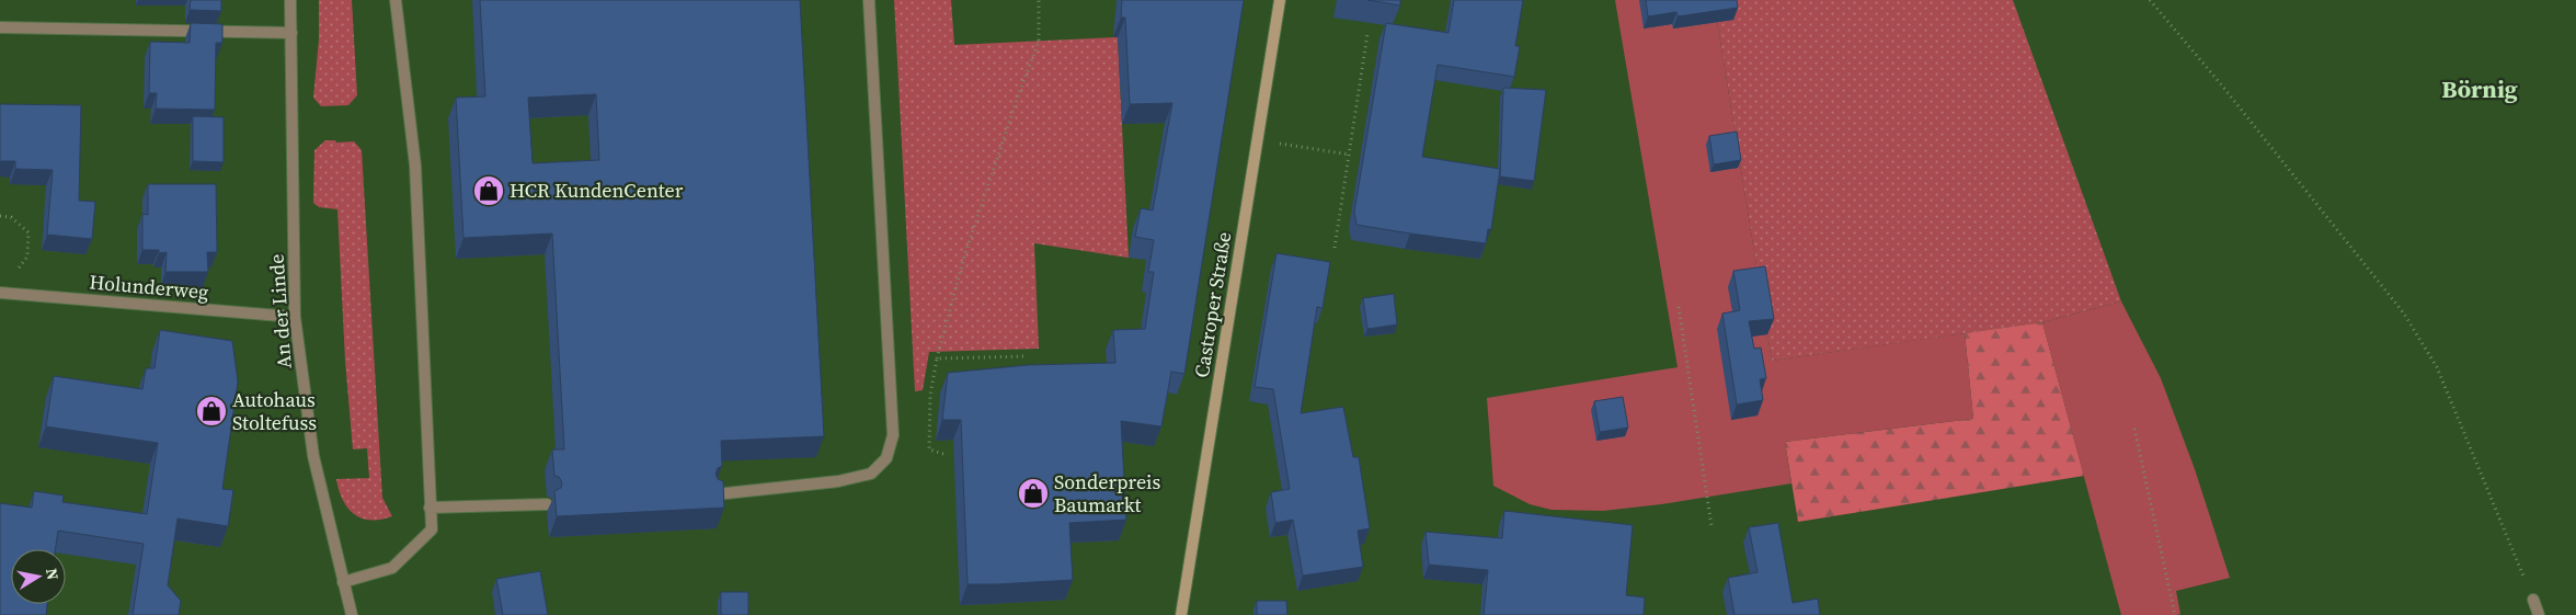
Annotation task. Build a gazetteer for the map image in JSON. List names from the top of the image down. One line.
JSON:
{"streets":{"main road":["Castroper Straße"],"street":["Holunderweg","An der Linde"]},"crossings":[["Holunderweg","An der Linde"]],"districts":["Börnig"],"places":{"shop":["HCR KundenCenter","Autohaus Stoltefuss","Sonderpreis Baumarkt"]},"north":"right"}
